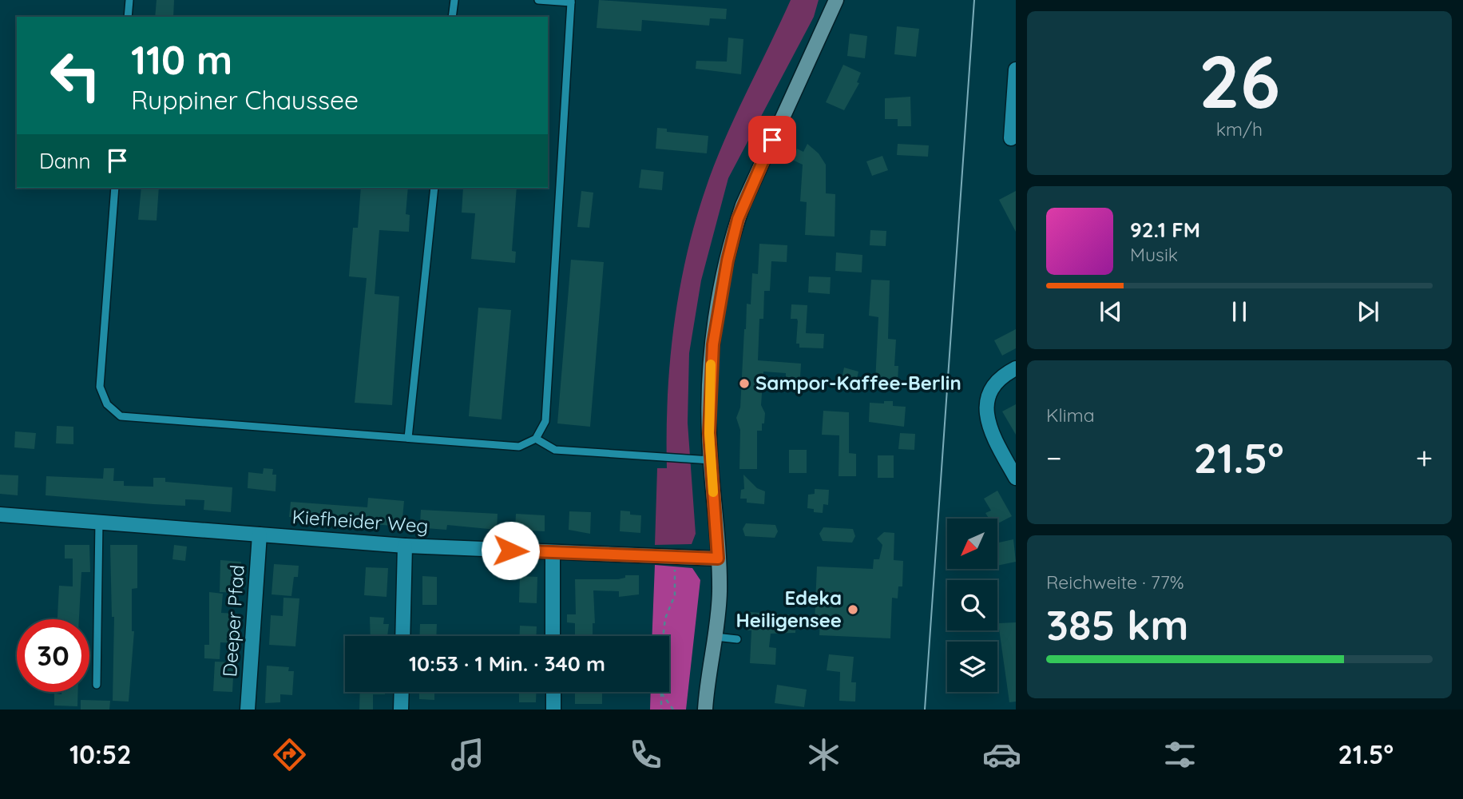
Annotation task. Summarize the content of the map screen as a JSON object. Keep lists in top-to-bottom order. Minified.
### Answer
{"streets":{"street":["Kiefheider Weg","Deeper Pfad"]},"crossings":[["Kiefheider Weg","Deeper Pfad"]],"places":["Sampor-Kaffee-Berlin","Edeka Heiligensee"],"north":"bottom left","page":{"tile":[["26","km/h"],"Klima",["Reichweite · 77%","385 km"]],"turn":["110 m","Ruppiner Chaussee"],"then":"Dann","song":["92.1 FM","Musik"],"heat":["−","21.5°","+"],"limit":"30","trip":"10:53 · 1 Min. · 340 m","tabs":["10:52","21.5°"]}}
